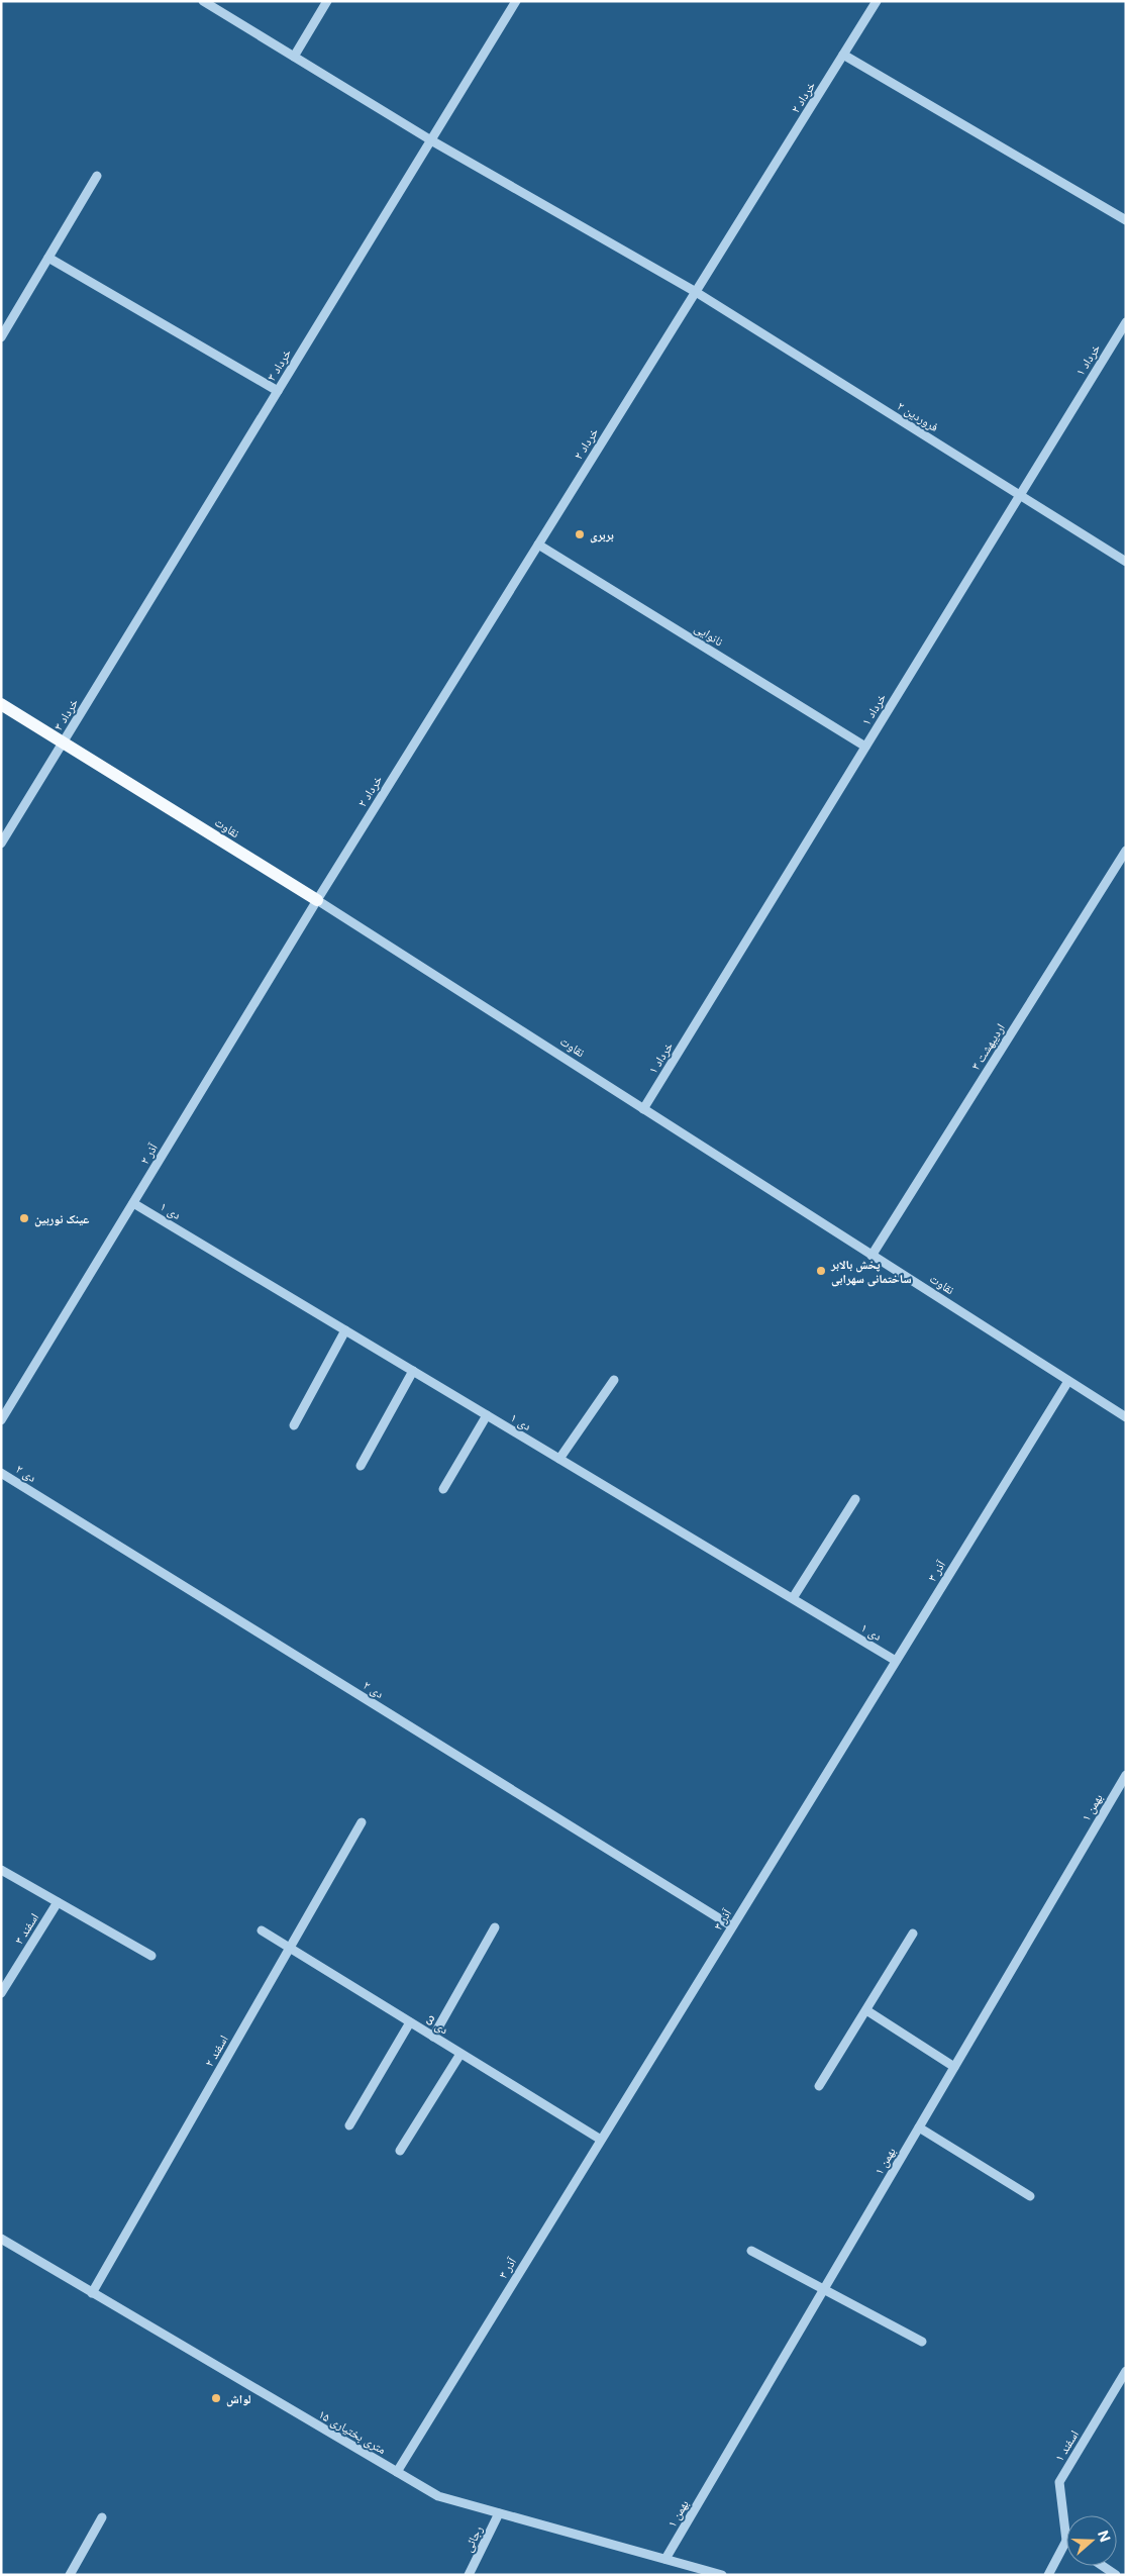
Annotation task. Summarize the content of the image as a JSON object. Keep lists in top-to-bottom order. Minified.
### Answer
{"streets":{"main road":["نقاوت"],"street":["خرداد ۲","خرداد ۱","خرداد ۳","فروردین ۲","نانوایی","اردیبهشت ۳","آذر ۲","دی ۱","دی ۲","آذر ۳","بهمن ۱","اسفند ۳","دی 3","اسفند ۲","۱۵ متری بختیاری","اسفند ۱","رجائی"]},"crossings":[["خرداد ۲","فروردین ۲"],["خرداد ۲","نانوایی"],["خرداد ۲","نقاوت"],["خرداد ۲","آذر ۲"],["خرداد ۱","فروردین ۲"],["خرداد ۱","نانوایی"],["خرداد ۱","نقاوت"],["خرداد ۳","فروردین ۲"],["خرداد ۳","نقاوت"],["نقاوت","اردیبهشت ۳"],["نقاوت","آذر ۲"],["نقاوت","آذر ۳"],["آذر ۲","دی ۱"],["دی ۱","آذر ۳"],["دی ۲","آذر ۳"],["آذر ۳","دی 3"],["آذر ۳","۱۵ متری بختیاری"],["بهمن ۱","۱۵ متری بختیاری"],["دی 3","اسفند ۲"],["اسفند ۲","۱۵ متری بختیاری"],["۱۵ متری بختیاری","رجائی"]],"places":["بربری","عینک نوربین","پخش بالابر ساختمانی سهرابی","لواش"],"north":"right"}
